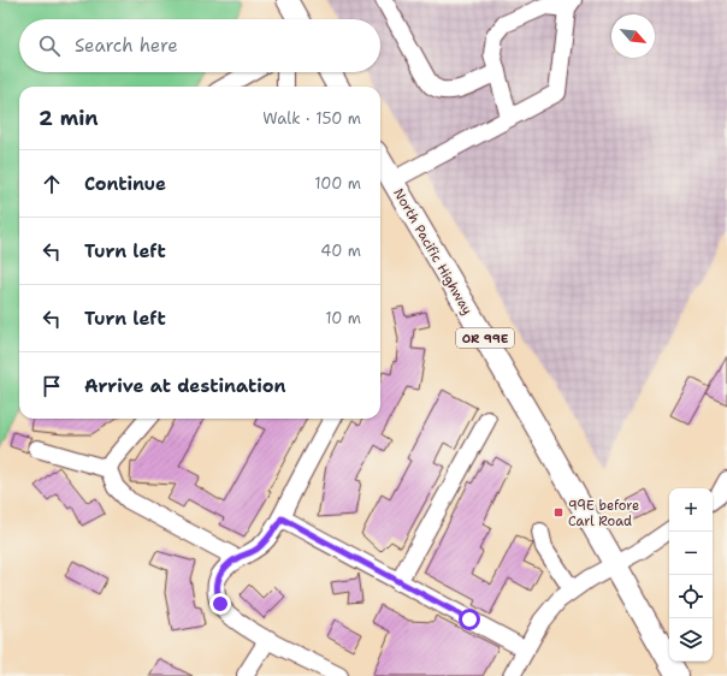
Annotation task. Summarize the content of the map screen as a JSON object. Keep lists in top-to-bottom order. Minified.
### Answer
{"streets":{"main road":["North Pacific Highway","OR 99E"]},"crossings":[["North Pacific Highway","OR 99E"]],"places":{"transit":["99E before Carl Road"]},"north":"bottom right","page":{"search":"Search here","heading":["2 min","Walk · 150 m"],"list":[["Continue","100 m"],["Turn left","40 m"],["Turn left","10 m"],"Arrive at destination"],"map_buttons":["+","−"]}}
